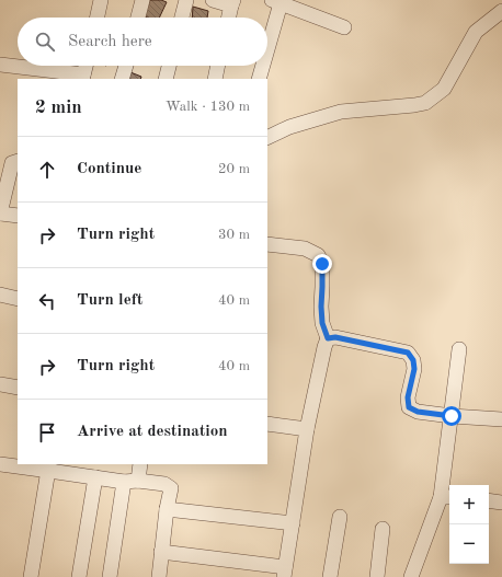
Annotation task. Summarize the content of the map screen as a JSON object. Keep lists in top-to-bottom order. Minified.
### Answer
{"page":{"search":"Search here","heading":["2 min","Walk · 130 m"],"list":[["Continue","20 m"],["Turn right","30 m"],["Turn left","40 m"],["Turn right","40 m"],"Arrive at destination"],"map_buttons":["+","−"]}}
